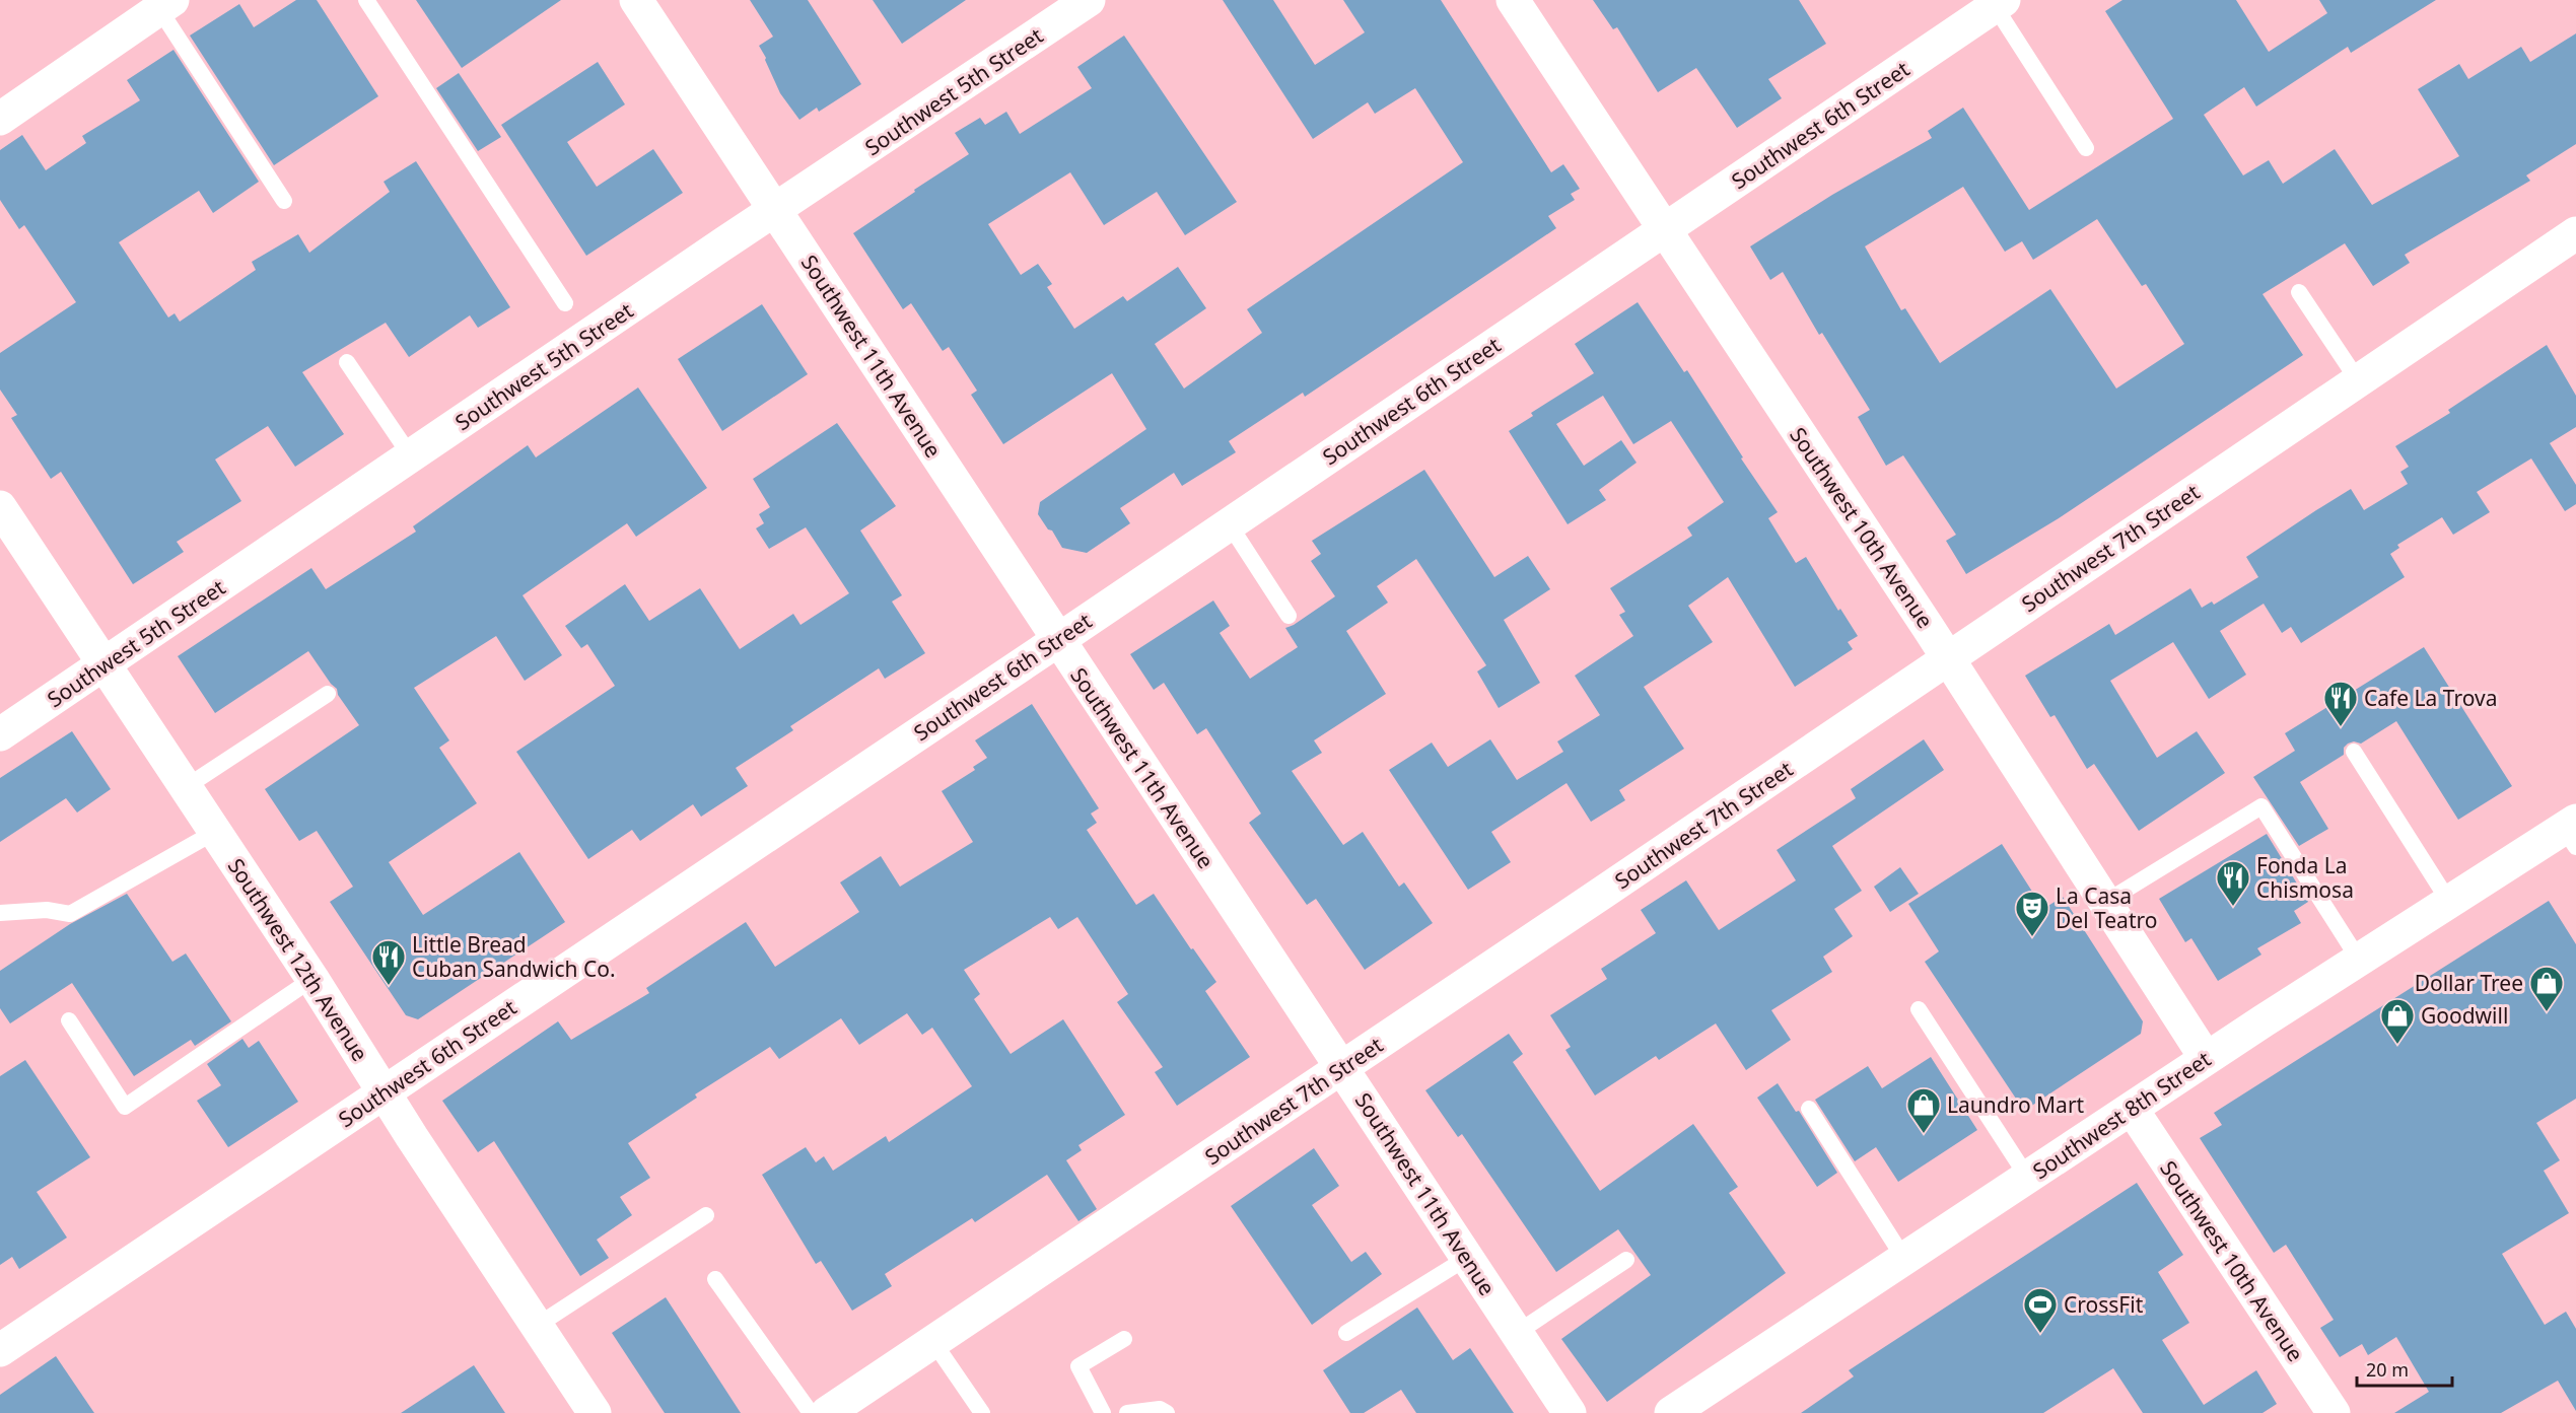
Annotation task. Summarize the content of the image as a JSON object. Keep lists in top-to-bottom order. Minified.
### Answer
{"streets":{"street":["Southwest 5th Street","Southwest 6th Street","Southwest 11th Avenue","Southwest 10th Avenue","Southwest 7th Street","Southwest 12th Avenue","Southwest 8th Street"]},"crossings":[["Southwest 5th Street","Southwest 11th Avenue"],["Southwest 5th Street","Southwest 12th Avenue"],["Southwest 6th Street","Southwest 11th Avenue"],["Southwest 6th Street","Southwest 10th Avenue"],["Southwest 6th Street","Southwest 12th Avenue"],["Southwest 11th Avenue","Southwest 7th Street"],["Southwest 10th Avenue","Southwest 7th Street"],["Southwest 10th Avenue","Southwest 8th Street"]],"places":{"restaurant":["Cafe La Trova","Fonda La Chismosa","Little Bread Cuban Sandwich Co."],"theatre":["La Casa Del Teatro"],"shop":["Dollar Tree","Goodwill","Laundro Mart"],"sports":["CrossFit"]},"scale_bar":"20 m"}
